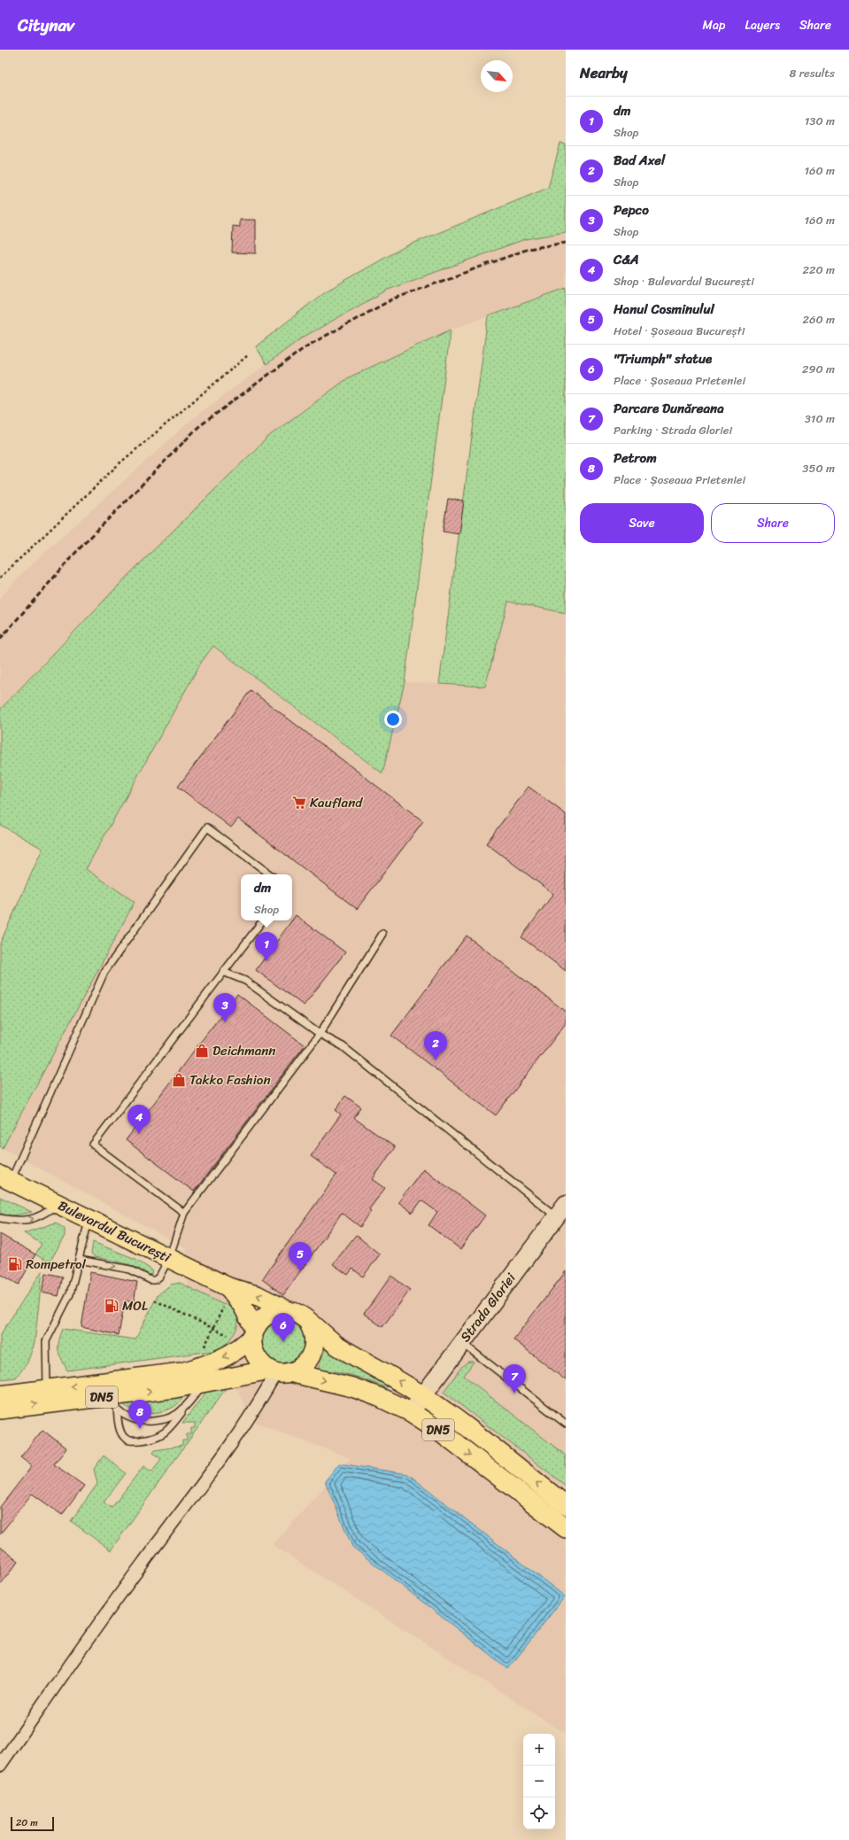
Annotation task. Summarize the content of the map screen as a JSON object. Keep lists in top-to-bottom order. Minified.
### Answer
{"streets":{"main road":["Bulevardul București","Strada Gloriei","DN5"]},"crossings":[["Bulevardul București","DN5"],["Strada Gloriei","DN5"]],"places":{"supermarket":["Kaufland"],"shop":["Deichmann","Takko Fashion"],"fuel station":["Rompetrol","MOL"]},"scale_bar":"20 m","north":"bottom right","page":{"header":"Citynav","nav":["Map","Layers","Share"],"heading":["Nearby","8 results"],"list":[{"mark":"1","name":"dm","note":"Shop","value":"130 m"},{"mark":"2","name":"Bad Axel","note":"Shop","value":"160 m"},{"mark":"3","name":"Pepco","note":"Shop","value":"160 m"},{"mark":"4","name":"C&A","note":"Shop · Bulevardul București","value":"220 m"},{"mark":"5","name":"Hanul Cosminulul","note":"Hotel · Șoseaua București","value":"260 m"},{"mark":"6","name":"\"Triumph\" statue","note":"Place · Șoseaua Prieteniei","value":"290 m"},{"mark":"7","name":"Parcare Dunăreana","note":"Parking · Strada Gloriei","value":"310 m"},{"mark":"8","name":"Petrom","note":"Place · Șoseaua Prieteniei","value":"350 m"}],"buttons":["Save","Share"],"popup":["dm","Shop"],"pins":["1","3","2","4","5","6","7","8"],"map_buttons":["+","−"],"scale":"20 m"}}
